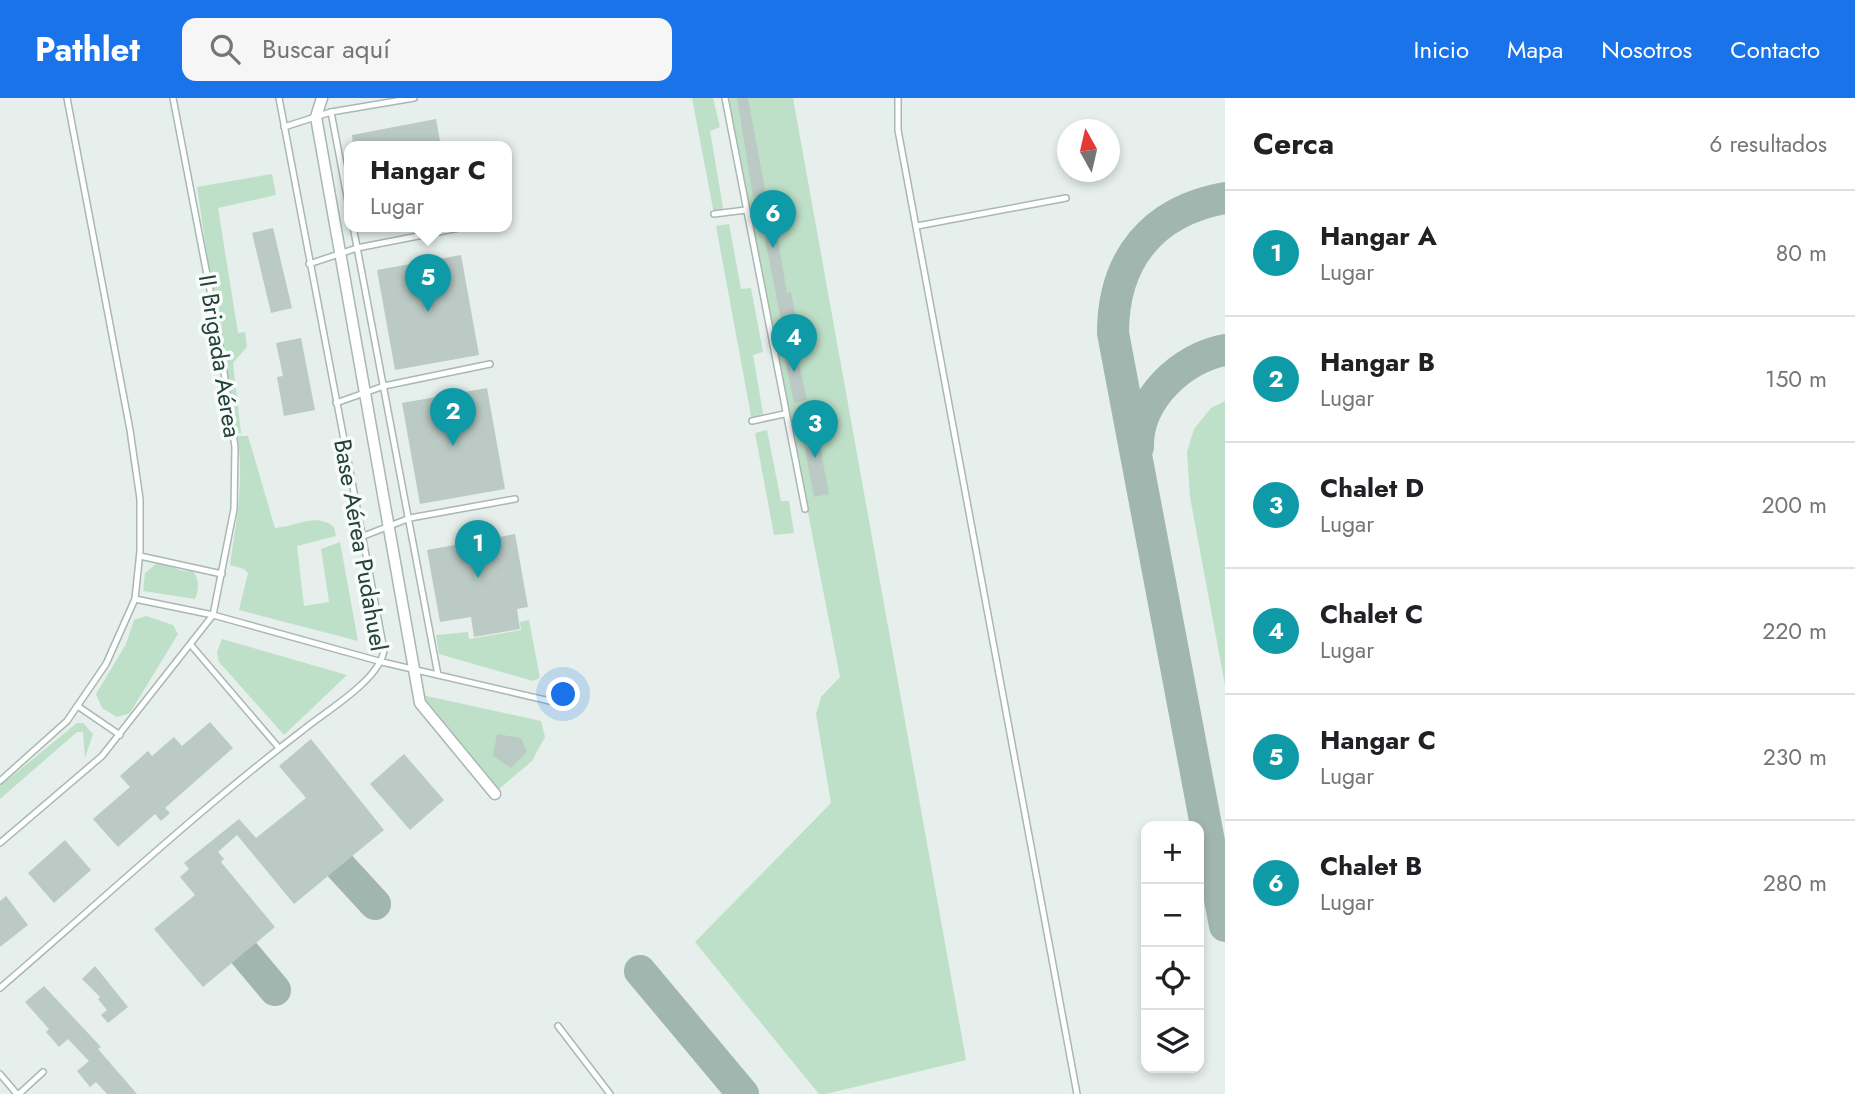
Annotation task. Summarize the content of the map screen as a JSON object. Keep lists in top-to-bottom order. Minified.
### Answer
{"streets":{"lane":["II Brigada Aérea","Base Aérea Pudahuel"]},"north":"top","page":{"header":"Pathlet","search":"Buscar aquí","nav":["Inicio","Mapa","Nosotros","Contacto"],"heading":["Cerca","6 resultados"],"popup":["Hangar C","Lugar"],"list":[{"mark":"1","name":"Hangar A","note":"Lugar","value":"80 m"},{"mark":"2","name":"Hangar B","note":"Lugar","value":"150 m"},{"mark":"3","name":"Chalet D","note":"Lugar","value":"200 m"},{"mark":"4","name":"Chalet C","note":"Lugar","value":"220 m"},{"mark":"5","name":"Hangar C","note":"Lugar","value":"230 m"},{"mark":"6","name":"Chalet B","note":"Lugar","value":"280 m"}],"pins":["6","5","4","2","3","1"],"map_buttons":["+","−"]}}
